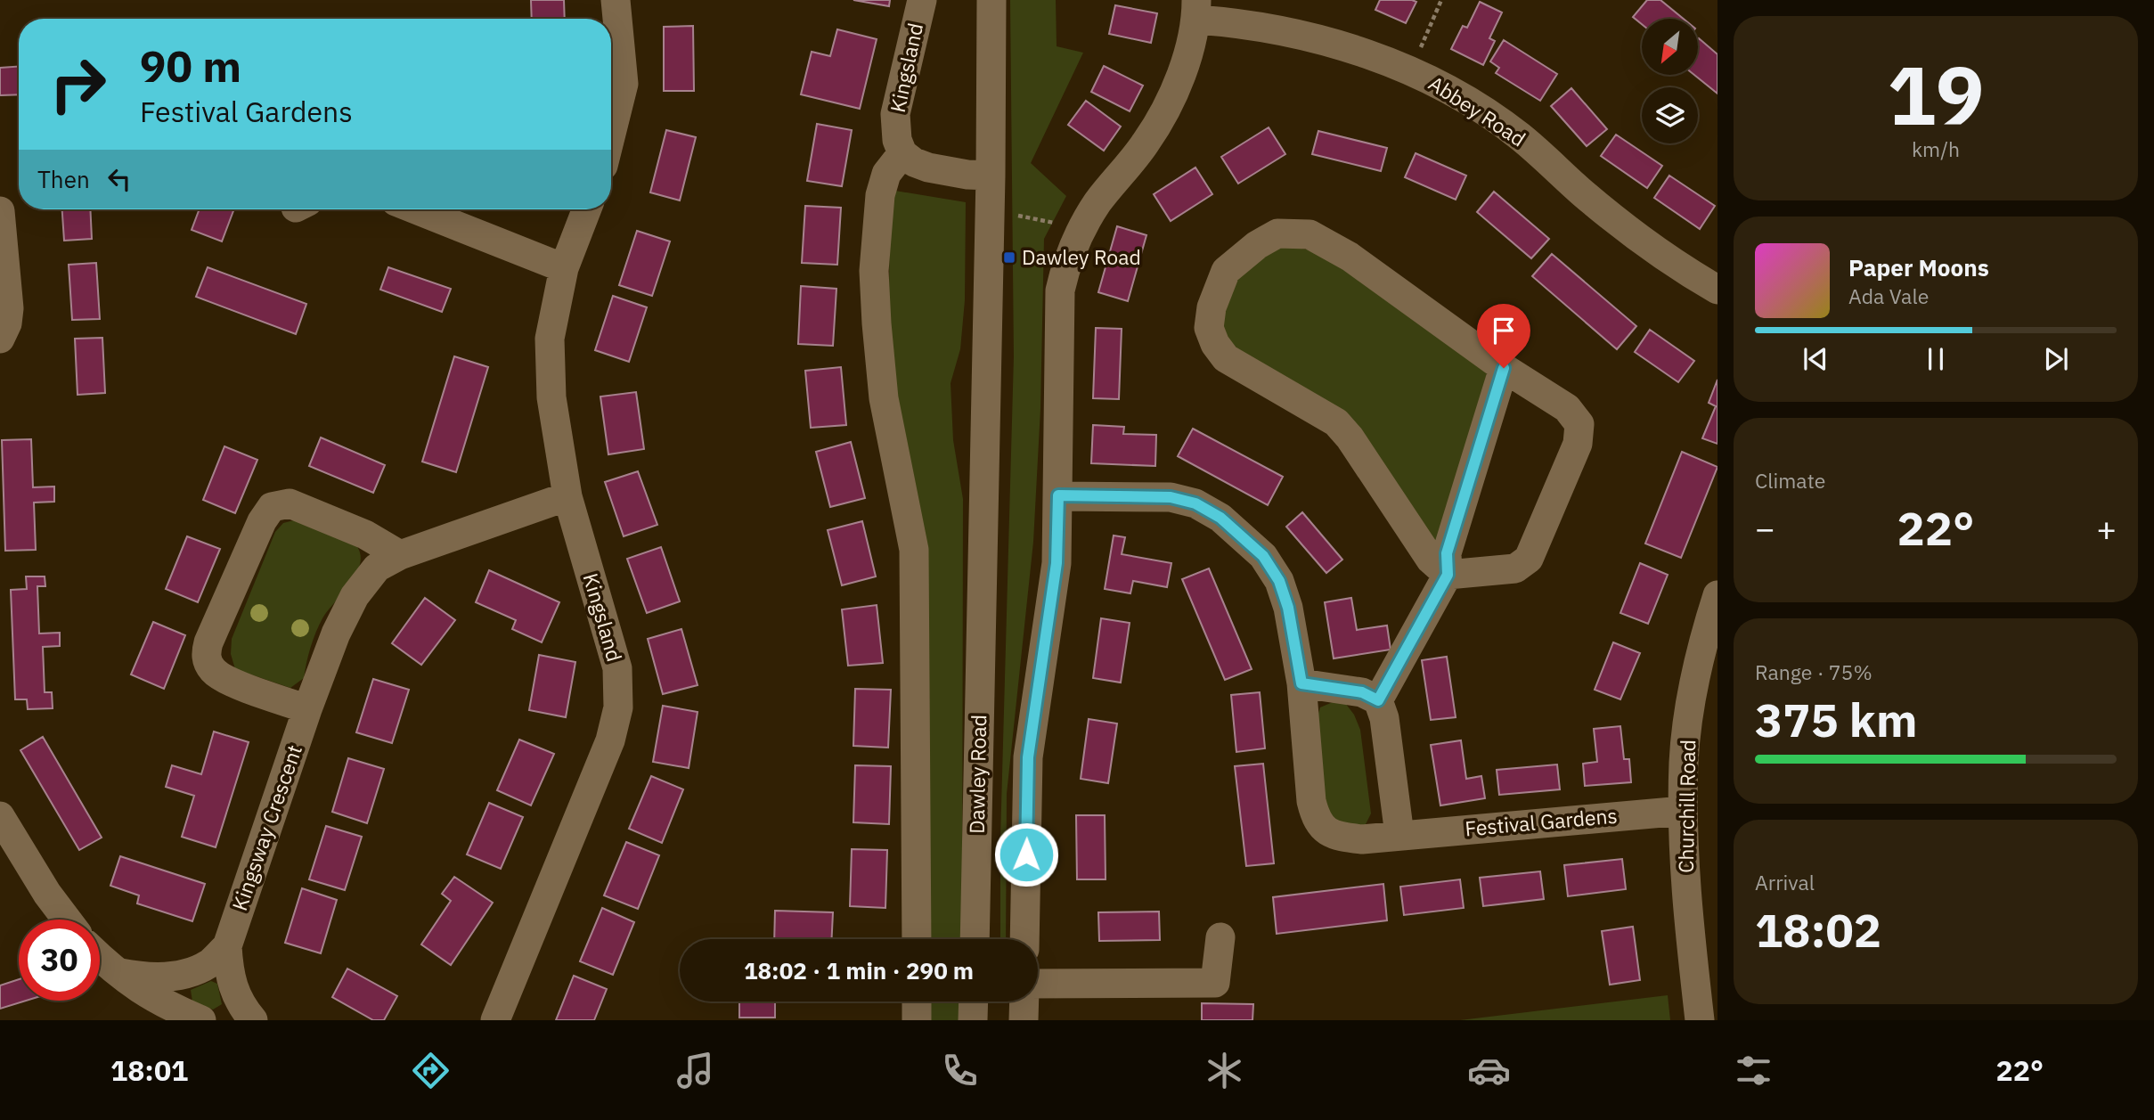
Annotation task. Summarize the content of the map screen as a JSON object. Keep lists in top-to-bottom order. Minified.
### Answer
{"streets":{"street":["Kingsland","Abbey Road","Dawley Road","Churchill Road","Festival Gardens","Kingsway Crescent"]},"crossings":[["Kingsland","Kingsway Crescent"],["Churchill Road","Festival Gardens"]],"places":{"transit":["Dawley Road"]},"north":"bottom left","page":{"tile":[["19","km/h"],"Climate",["Range · 75%","375 km"],["Arrival","18:02"]],"turn":["90 m","Festival Gardens"],"then":"Then","song":["Paper Moons","Ada Vale"],"heat":["−","22°","+"],"limit":"30","trip":"18:02 · 1 min · 290 m","tabs":["18:01","22°"]}}
